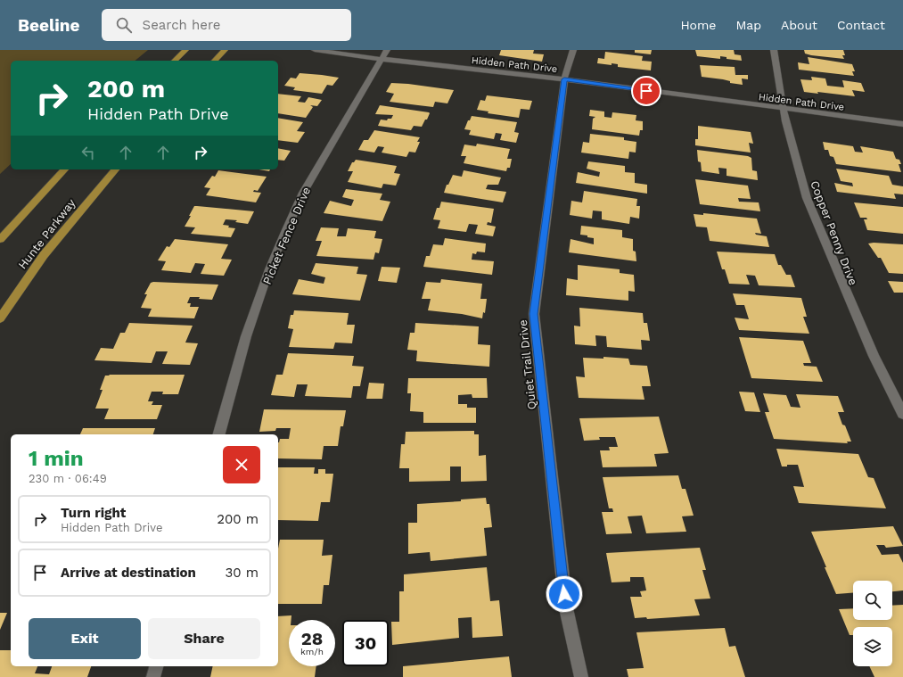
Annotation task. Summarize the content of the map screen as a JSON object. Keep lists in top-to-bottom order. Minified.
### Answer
{"streets":{"main road":["Hunte Parkway"],"street":["Hidden Path Drive","Copper Penny Drive","Picket Fence Drive","Quiet Trail Drive"]},"crossings":[["Hidden Path Drive","Copper Penny Drive"],["Hidden Path Drive","Picket Fence Drive"],["Hidden Path Drive","Quiet Trail Drive"]],"page":{"header":"Beeline","search":"Search here","nav":["Home","Map","About","Contact"],"turn":["200 m","Hidden Path Drive"],"heading":["1 min","230 m · 06:49"],"list":[{"name":"Turn right","note":"Hidden Path Drive","value":"200 m"},{"name":"Arrive at destination","value":"30 m"}],"buttons":["Exit","Share"],"speed":"28 km/h","limit":"30"}}
